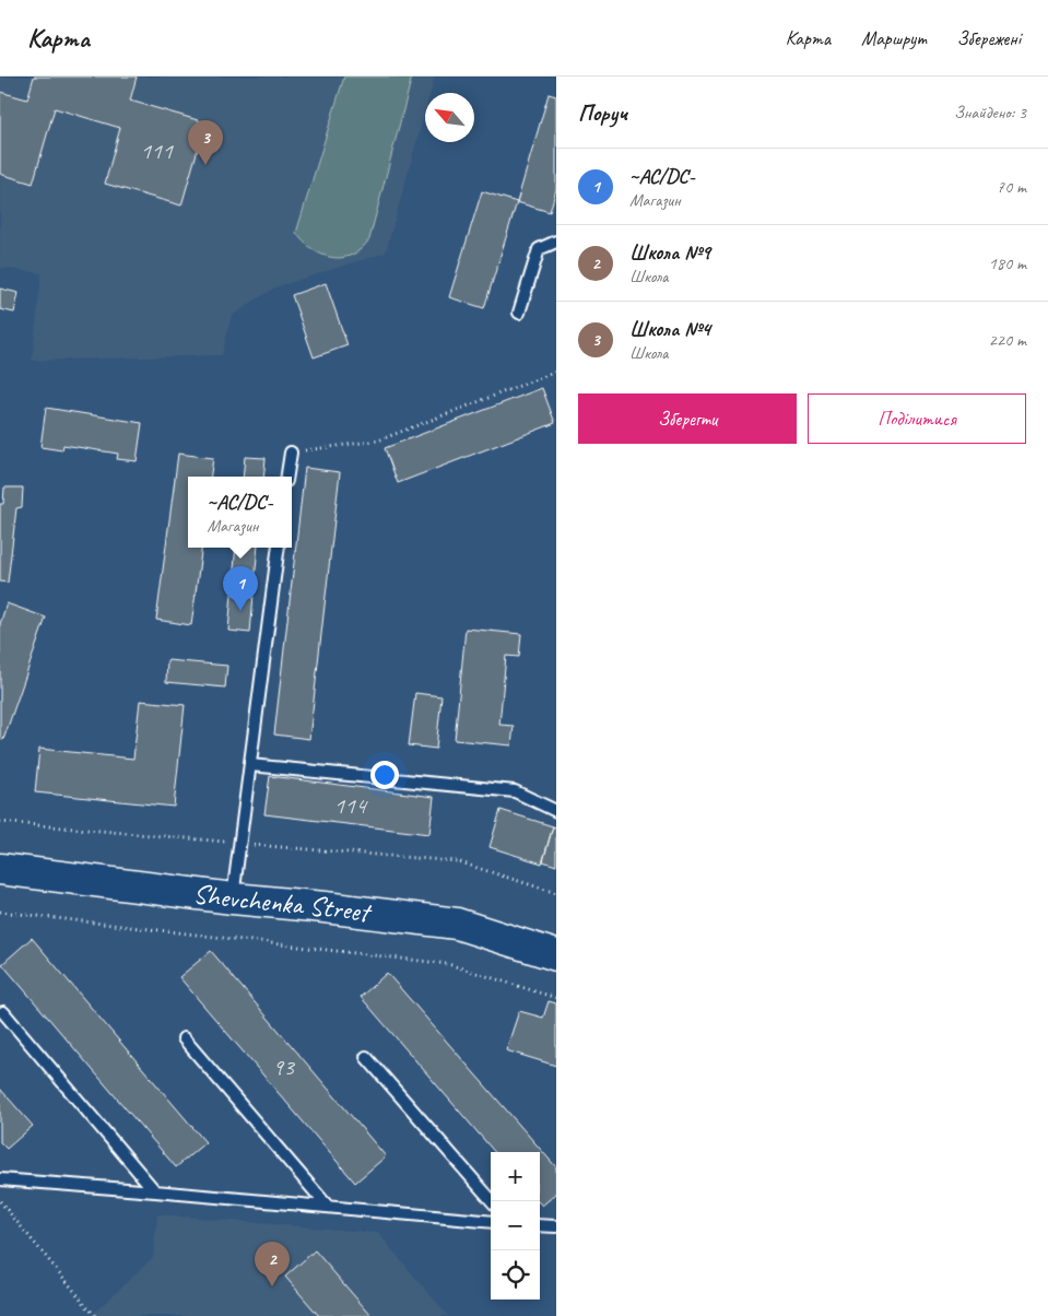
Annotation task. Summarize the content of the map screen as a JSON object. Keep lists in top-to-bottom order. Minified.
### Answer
{"streets":{"street":["Shevchenka Street"]},"house_numbers":["111","114","93"],"north":"top left","page":{"header":"Карта","nav":["Карта","Маршрут","Збережені"],"heading":["Поруч","Знайдено: 3"],"pins":["3","1","2"],"list":[{"mark":"1","name":"~AC/DC-","note":"Магазин","value":"70 m"},{"mark":"2","name":"Школа №9","note":"Школа","value":"180 m"},{"mark":"3","name":"Школа №4","note":"Школа","value":"220 m"}],"buttons":["Зберегти","Поділитися"],"popup":["~AC/DC-","Магазин"],"map_buttons":["+","−"]}}
